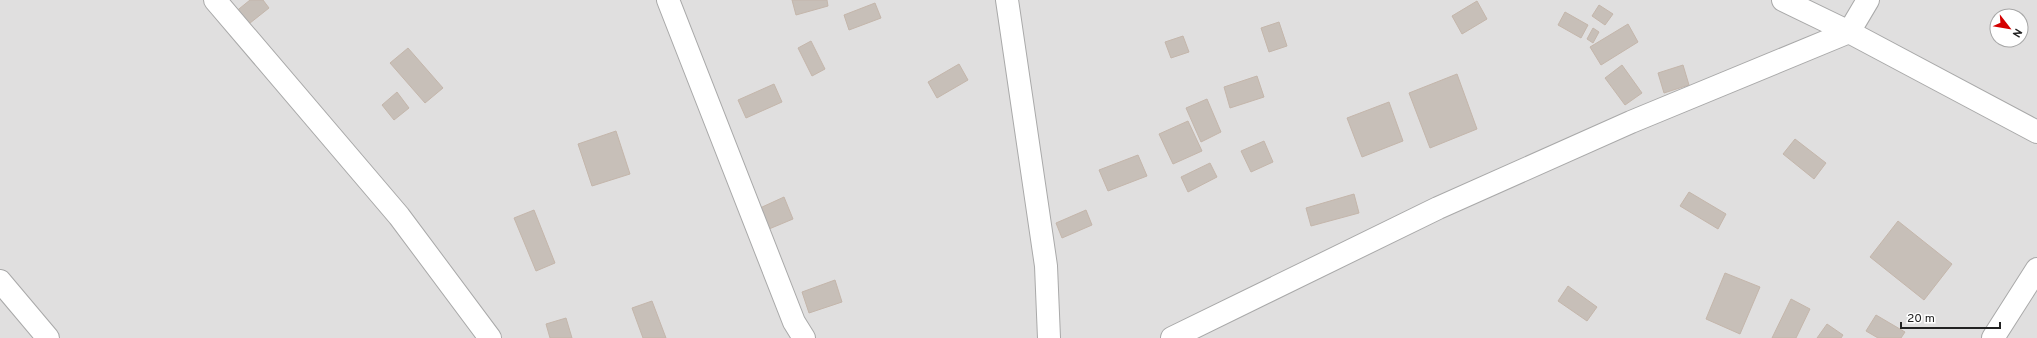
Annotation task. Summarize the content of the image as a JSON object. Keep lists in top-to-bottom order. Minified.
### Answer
{"scale_bar":"20 m","north":"bottom right"}
